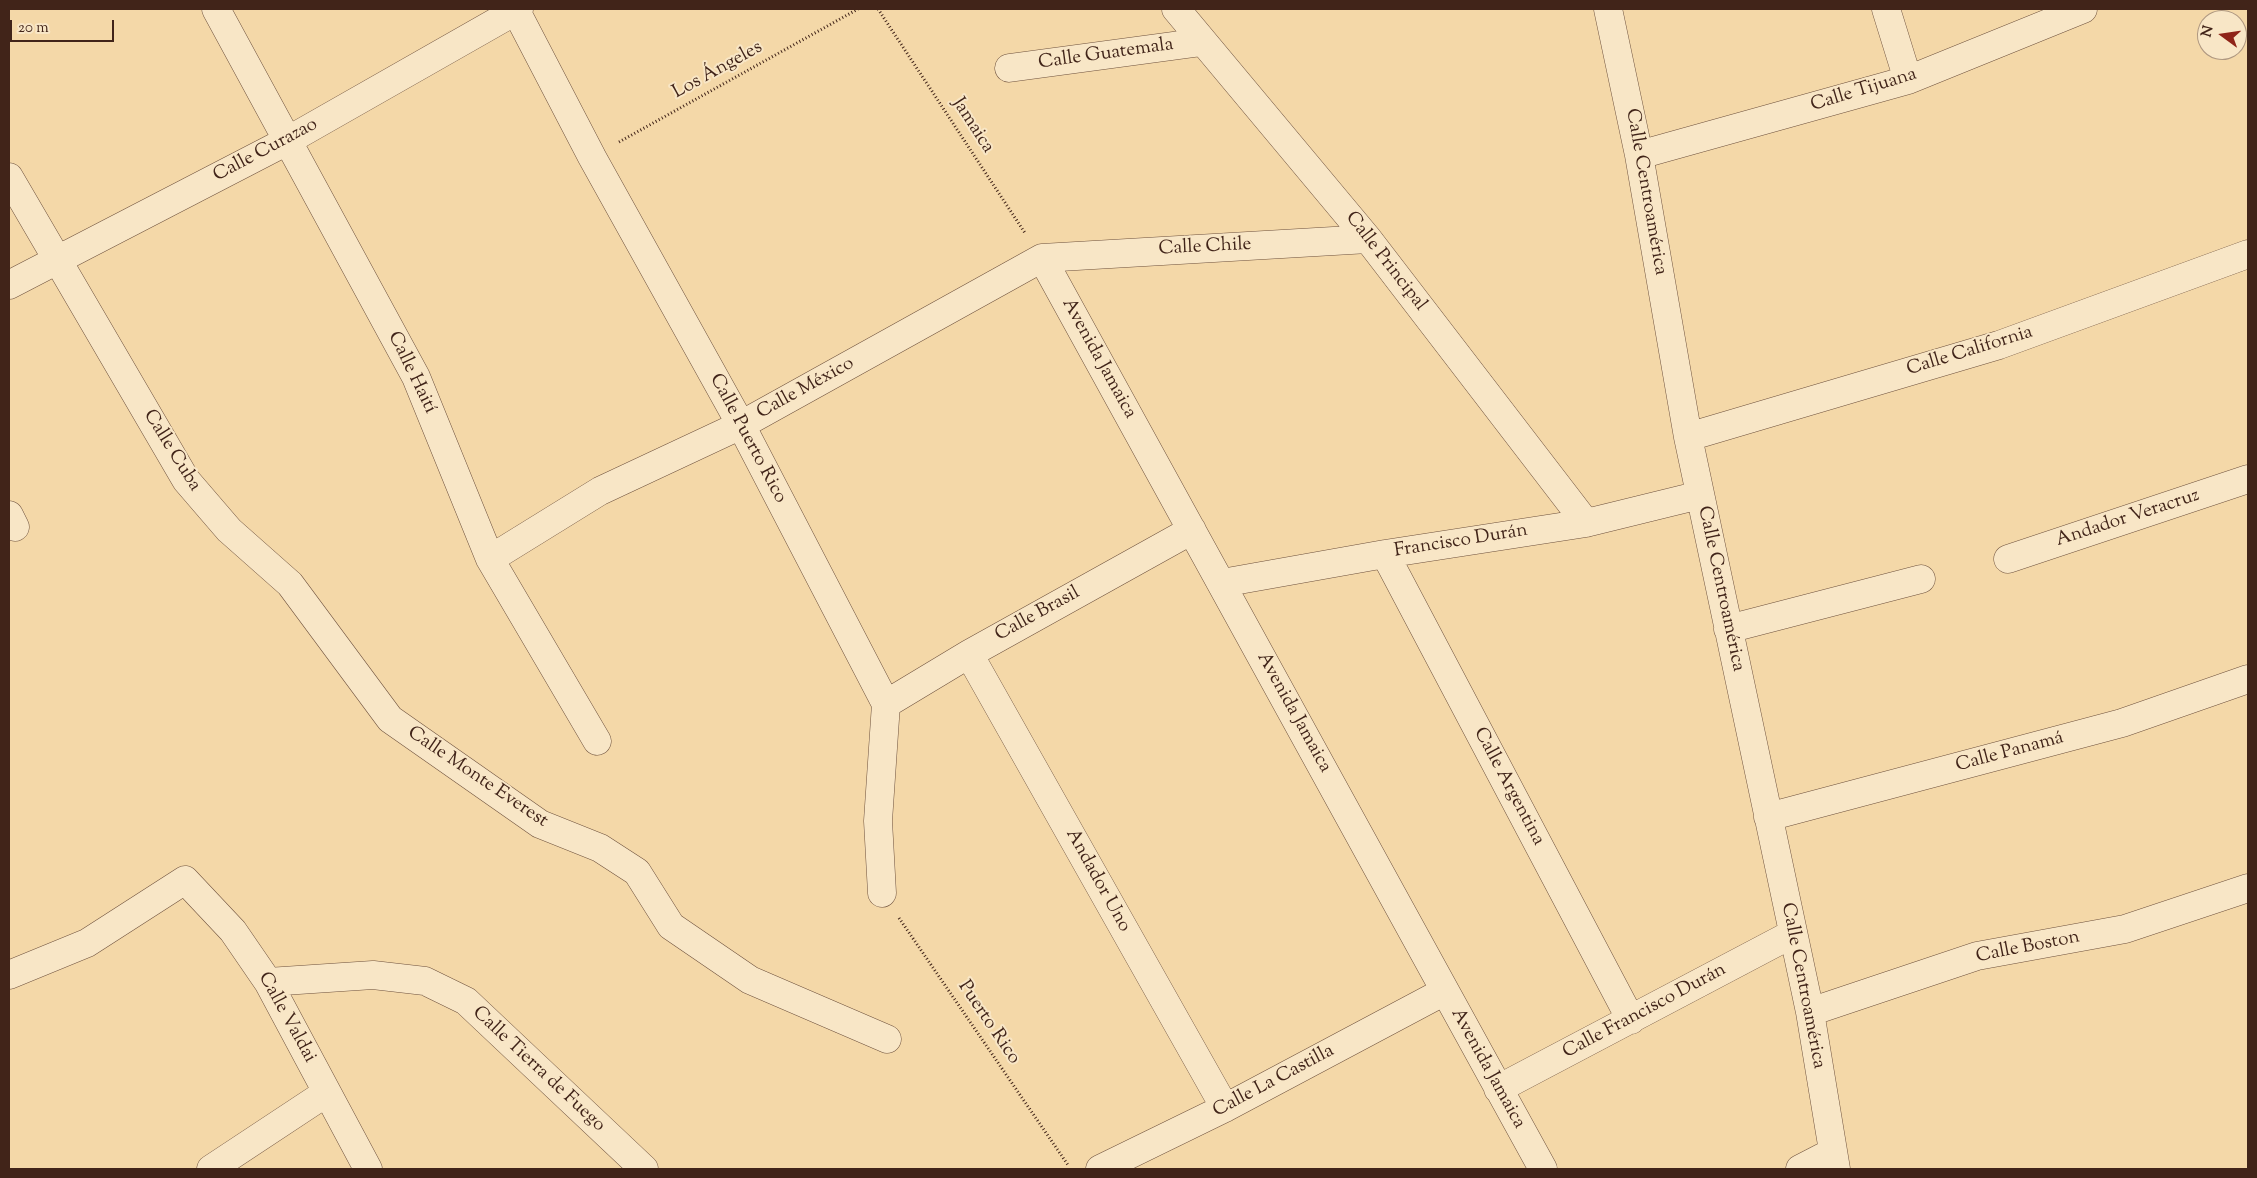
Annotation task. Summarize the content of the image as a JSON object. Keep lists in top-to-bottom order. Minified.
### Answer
{"streets":{"street":["Calle Guatemala","Calle Tijuana","Calle Curazao","Calle Centroamérica","Calle Chile","Calle Principal","Calle California","Avenida Jamaica","Calle Haití","Calle México","Calle Puerto Rico","Calle Cuba","Andador Veracruz","Francisco Durán","Calle Brasil","Calle Panamá","Calle Monte Everest","Calle Argentina","Andador Uno","Calle Boston","Calle Francisco Durán","Calle Valdai","Calle Tierra de Fuego","Calle La Castilla"],"path":["Los Ángeles","Jamaica","Puerto Rico"]},"crossings":[["Calle Guatemala","Calle Principal"],["Los Ángeles","Calle Puerto Rico"],["Calle Tijuana","Calle Centroamérica"],["Jamaica","Calle Chile"],["Jamaica","Avenida Jamaica"],["Jamaica","Calle México"],["Calle Curazao","Calle Haití"],["Calle Curazao","Calle Puerto Rico"],["Calle Curazao","Calle Cuba"],["Calle Centroamérica","Calle California"],["Calle Centroamérica","Francisco Durán"],["Calle Centroamérica","Calle Panamá"],["Calle Centroamérica","Calle Boston"],["Calle Centroamérica","Calle Francisco Durán"],["Calle Chile","Calle Principal"],["Calle Chile","Avenida Jamaica"],["Calle Chile","Calle México"],["Calle Principal","Francisco Durán"],["Avenida Jamaica","Calle México"],["Avenida Jamaica","Francisco Durán"],["Avenida Jamaica","Calle Brasil"],["Avenida Jamaica","Calle Francisco Durán"],["Avenida Jamaica","Calle La Castilla"],["Calle Haití","Calle México"],["Calle México","Calle Puerto Rico"],["Calle Puerto Rico","Calle Brasil"],["Calle Cuba","Calle Monte Everest"],["Francisco Durán","Calle Argentina"],["Calle Brasil","Andador Uno"],["Calle Argentina","Calle Francisco Durán"],["Andador Uno","Calle La Castilla"],["Calle Valdai","Calle Tierra de Fuego"]],"scale_bar":"20 m","north":"left"}
